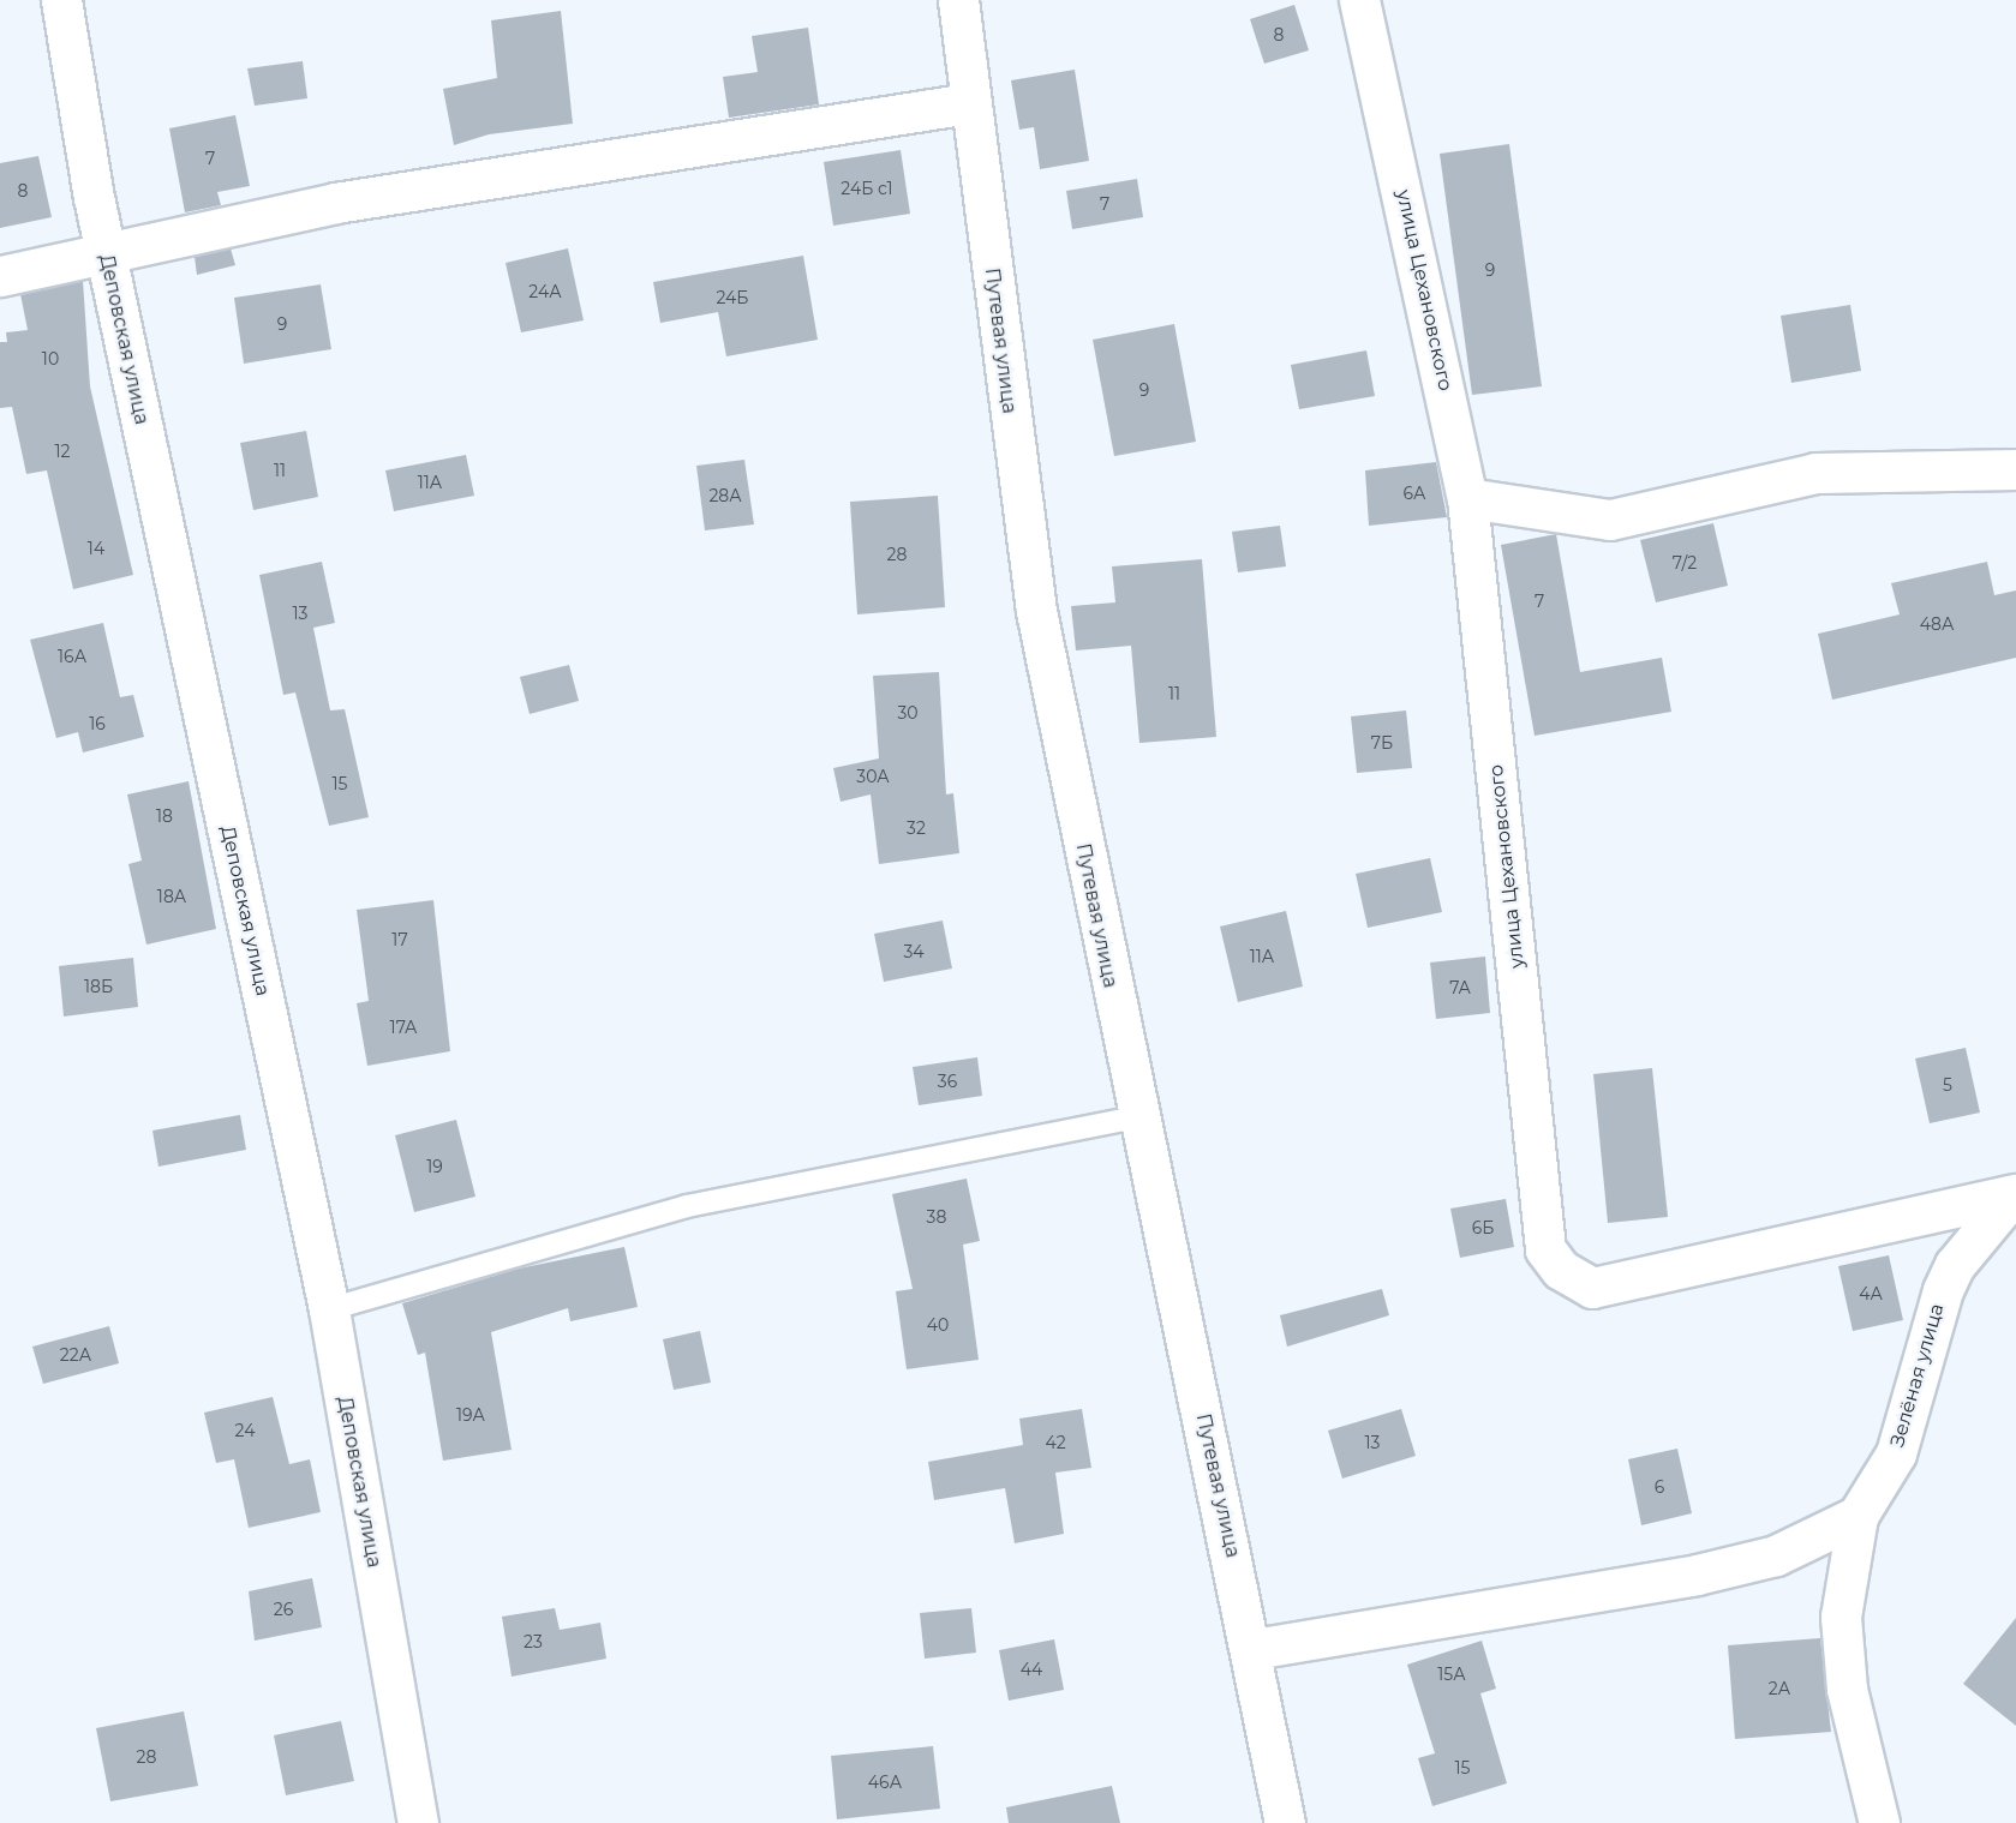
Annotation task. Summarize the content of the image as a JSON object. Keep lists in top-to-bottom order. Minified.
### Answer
{"streets":{"street":["улица Цехановского","Деповская улица","Путевая улица","Зелёная улица"]},"crossings":[["улица Цехановского","Зелёная улица"]],"house_numbers":["8","7","24Б с1","8","7","9","24А","24Б","9","10","9","12","11","11А","6А","28А","14","28","7/2","7","13","48А","16А","11","30","16","7Б","30А","15","18","32","18А","17","34","11А","18Б","7А","17А","36","5","19","38","6Б","4А","40","22А","19А","24","42","13","6","26","23","44","15А","2А","28","15","46А"]}
